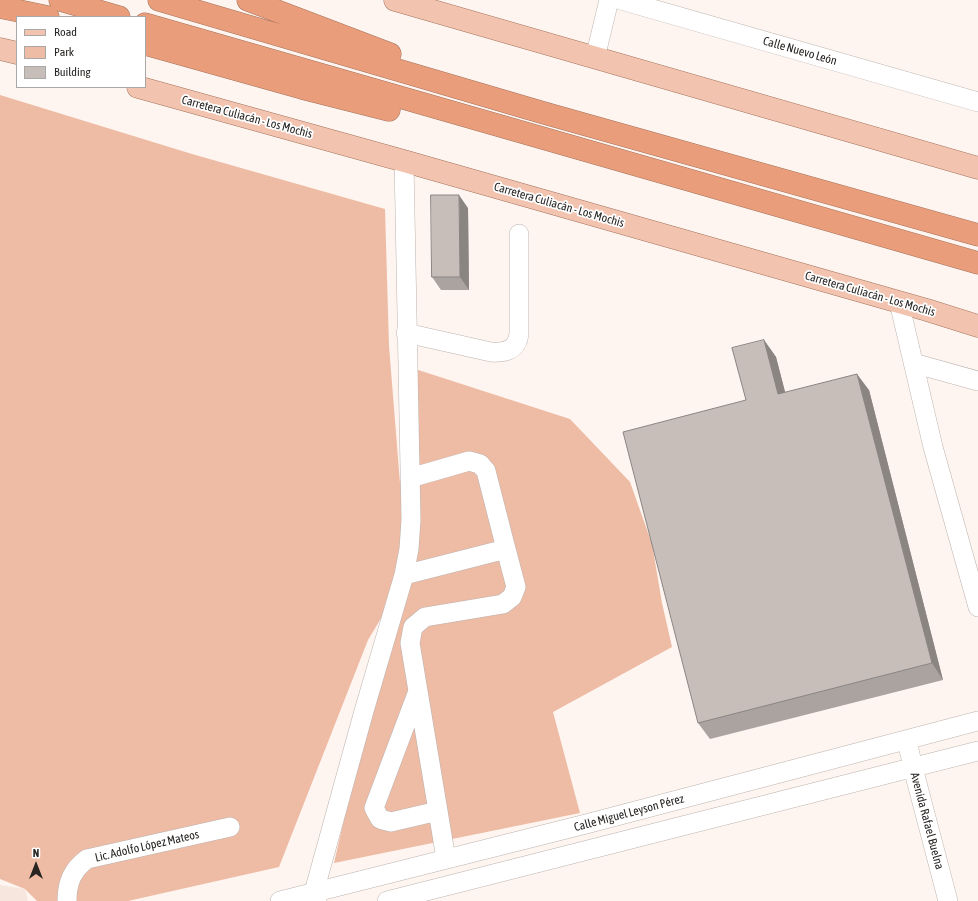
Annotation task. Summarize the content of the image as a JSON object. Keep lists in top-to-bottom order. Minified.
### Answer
{"streets":{"main road":["Carretera Culiacán - Los Mochis"],"street":["Calle Nuevo León","Calle Miguel Leyson Pérez","Avenida Rafael Buelna","Lic. Adolfo López Mateos"]},"crossings":[["Calle Miguel Leyson Pérez","Avenida Rafael Buelna"]],"legend":["Road","Park","Building"],"north":"top"}
